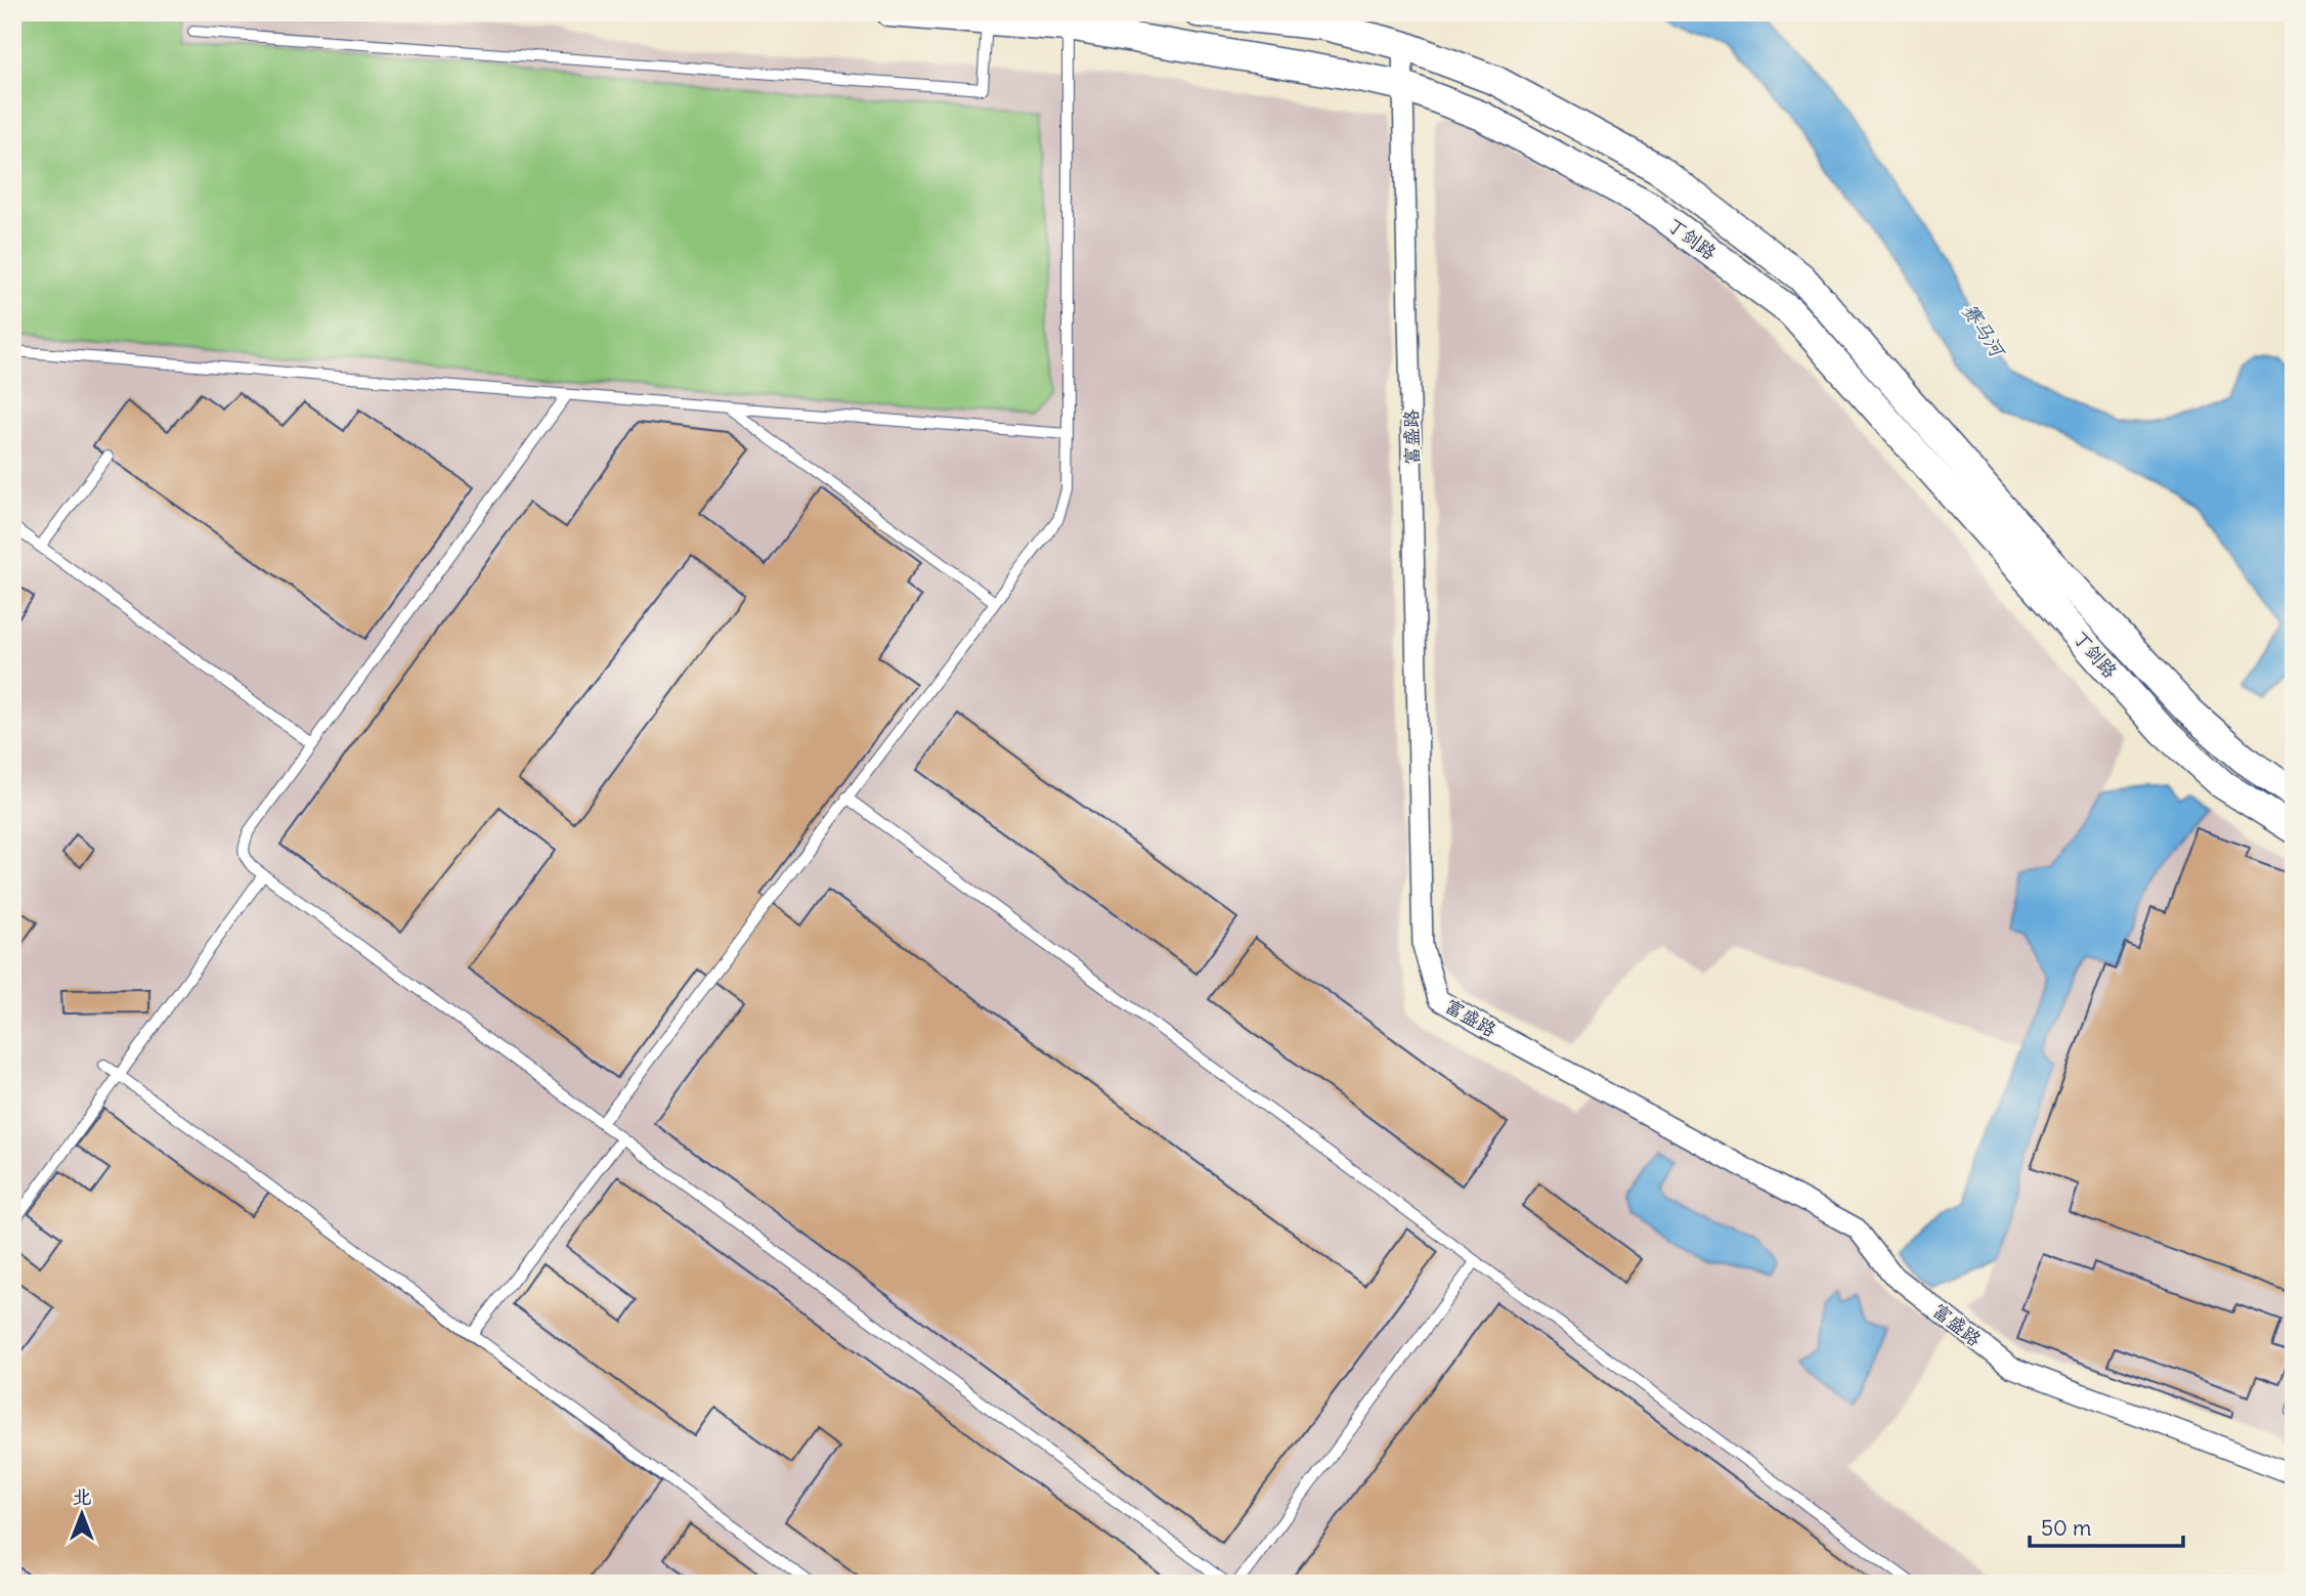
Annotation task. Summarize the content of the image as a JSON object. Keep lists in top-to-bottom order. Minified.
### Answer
{"streets":{"main road":["丁剑路"],"street":["富盛路"]},"crossings":[["丁剑路","富盛路"]],"water":["赛马河"],"scale_bar":"50 m","north":"top"}
